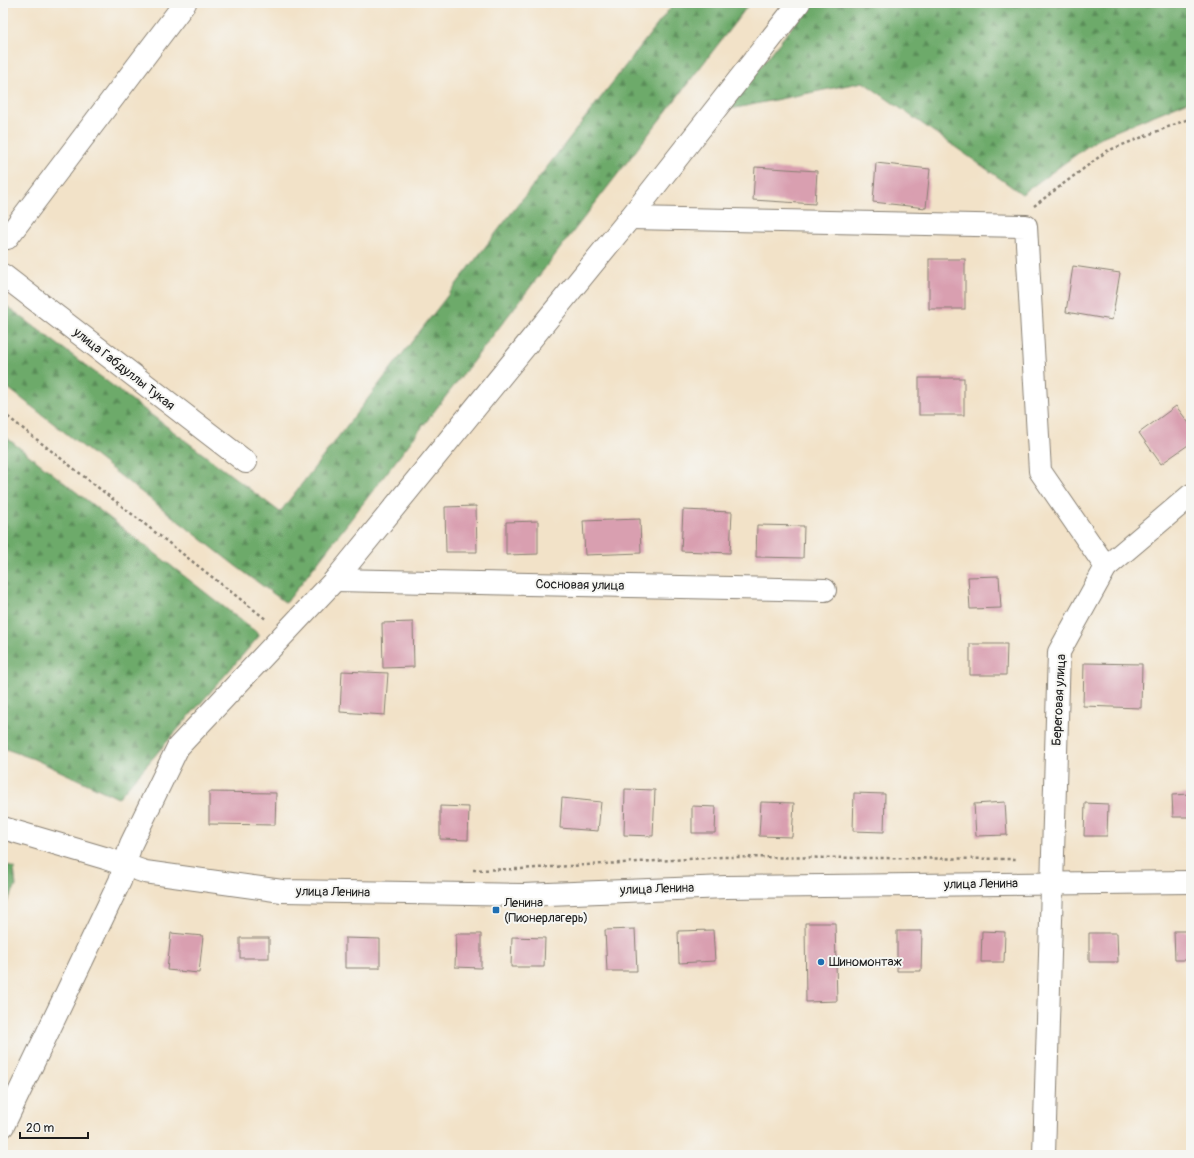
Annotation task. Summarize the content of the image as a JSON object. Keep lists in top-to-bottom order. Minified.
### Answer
{"streets":{"street":["улица Габдуллы Тукая","Сосновая улица","Береговая улица","улица Ленина"]},"crossings":[["Береговая улица","улица Ленина"]],"places":{"transit":["Ленина (Пионерлагерь)"],"other":["Шиномонтаж"]},"scale_bar":"20 m"}
